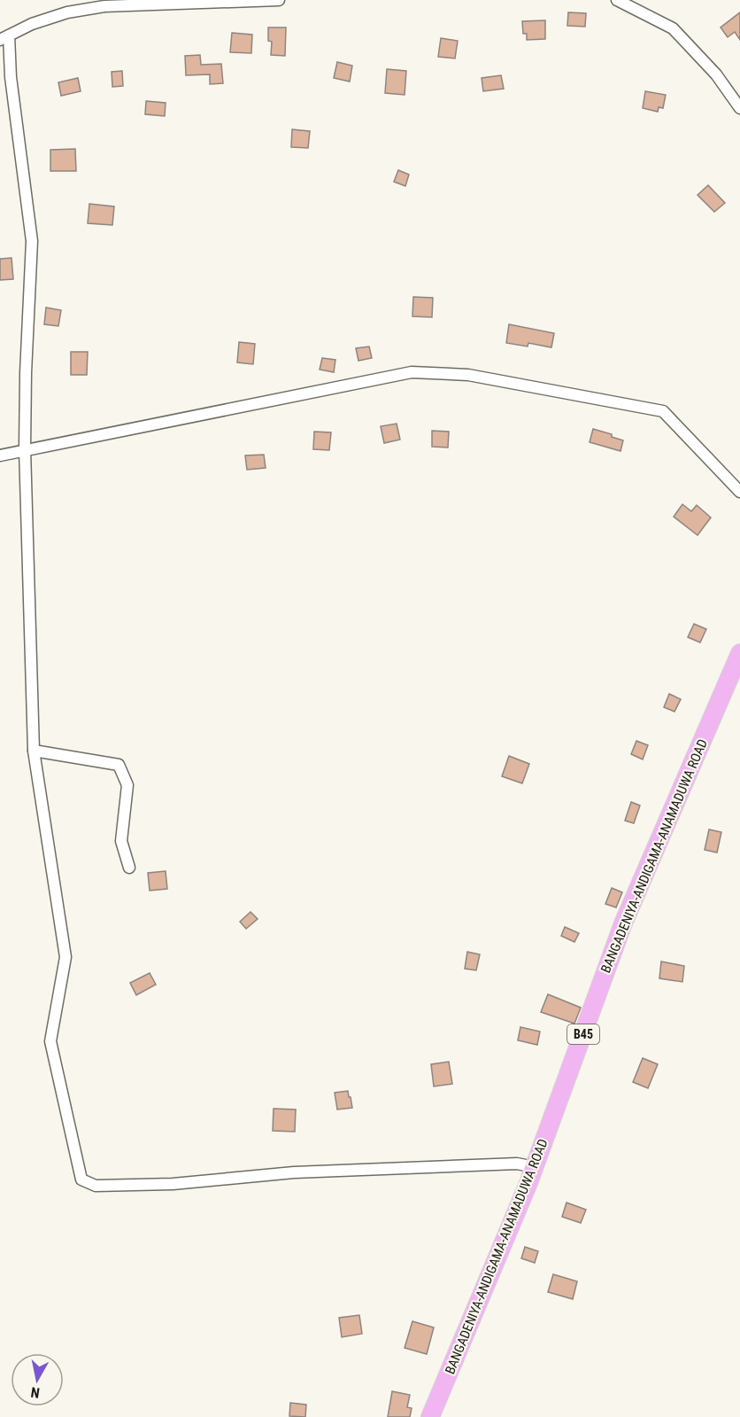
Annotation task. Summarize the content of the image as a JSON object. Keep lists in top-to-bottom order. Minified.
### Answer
{"streets":{"main road":["BANGADENIYA-ANDIGAMA-ANAMADUWA ROAD","B45"]},"north":"bottom"}
